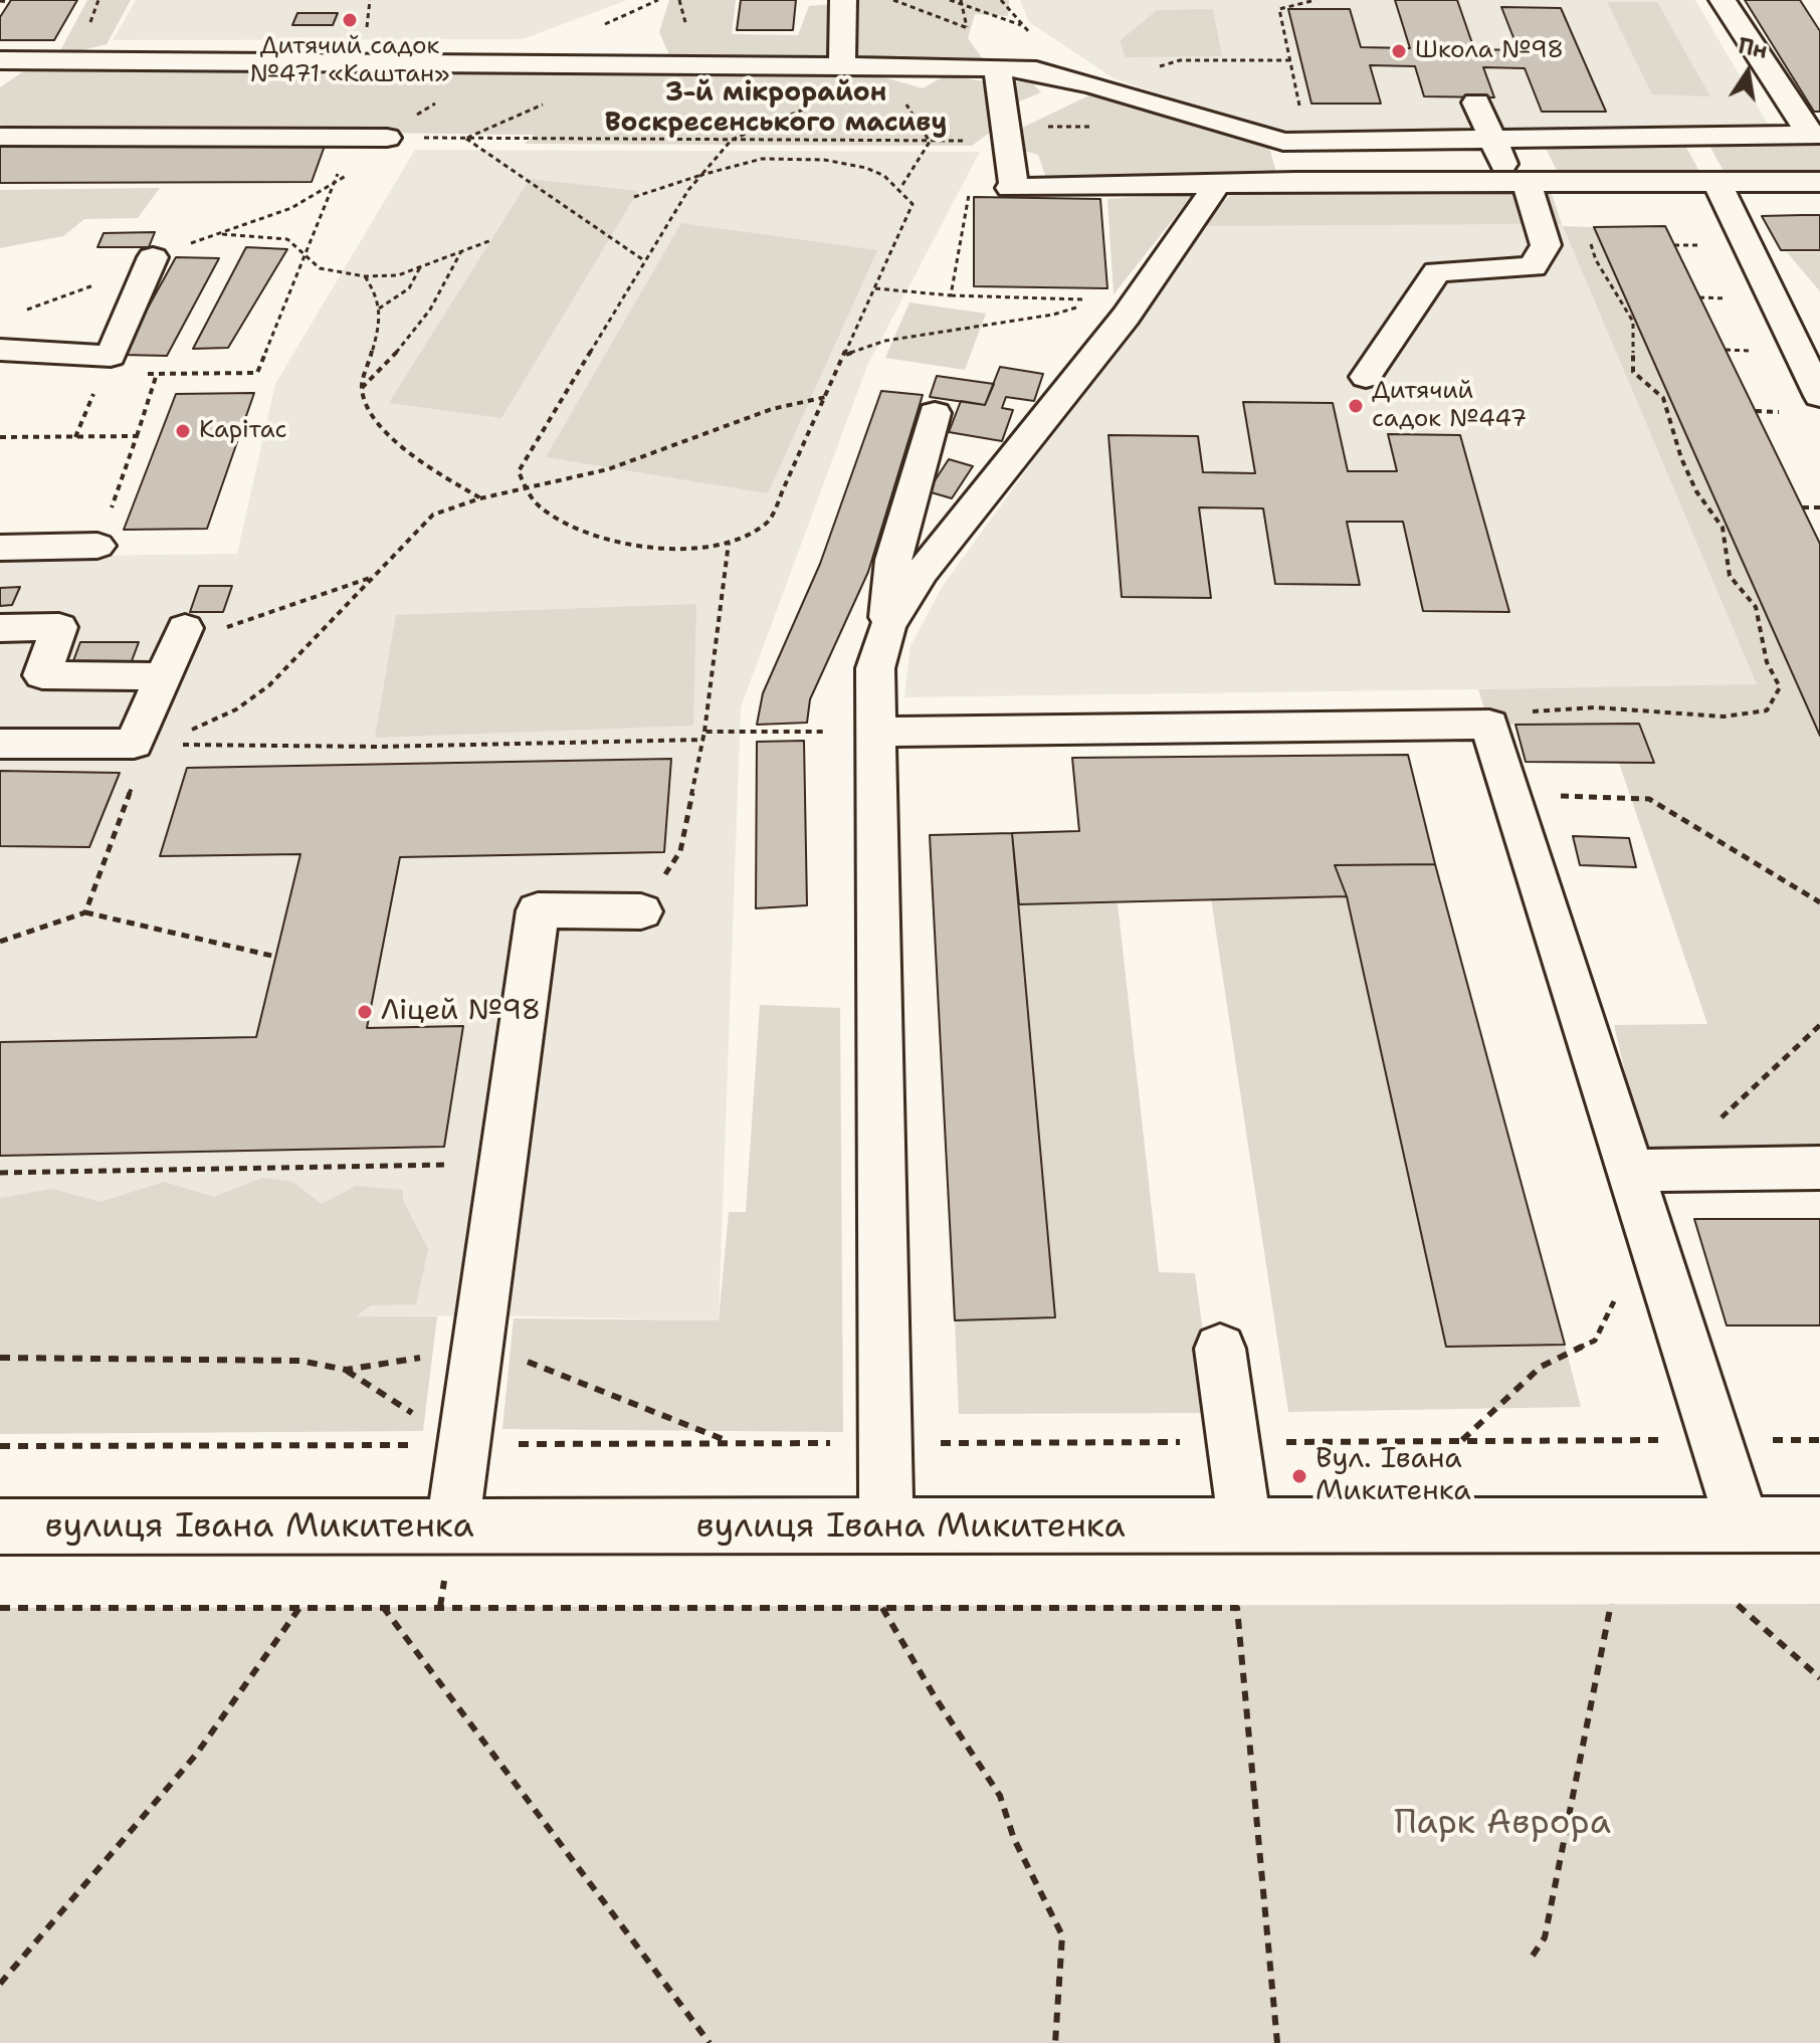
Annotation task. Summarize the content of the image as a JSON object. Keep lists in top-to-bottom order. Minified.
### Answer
{"streets":{"street":["вулиця Івана Микитенка"]},"districts":["3-й мікрорайон Воскресенського масиву"],"parks":["Парк Аврора"],"places":["Дитячий садок №471 «Каштан»","Школа №98","Дитячий садок №447","Карітас","Ліцей №98","Вул. Івана Микитенка"],"north":"top"}
